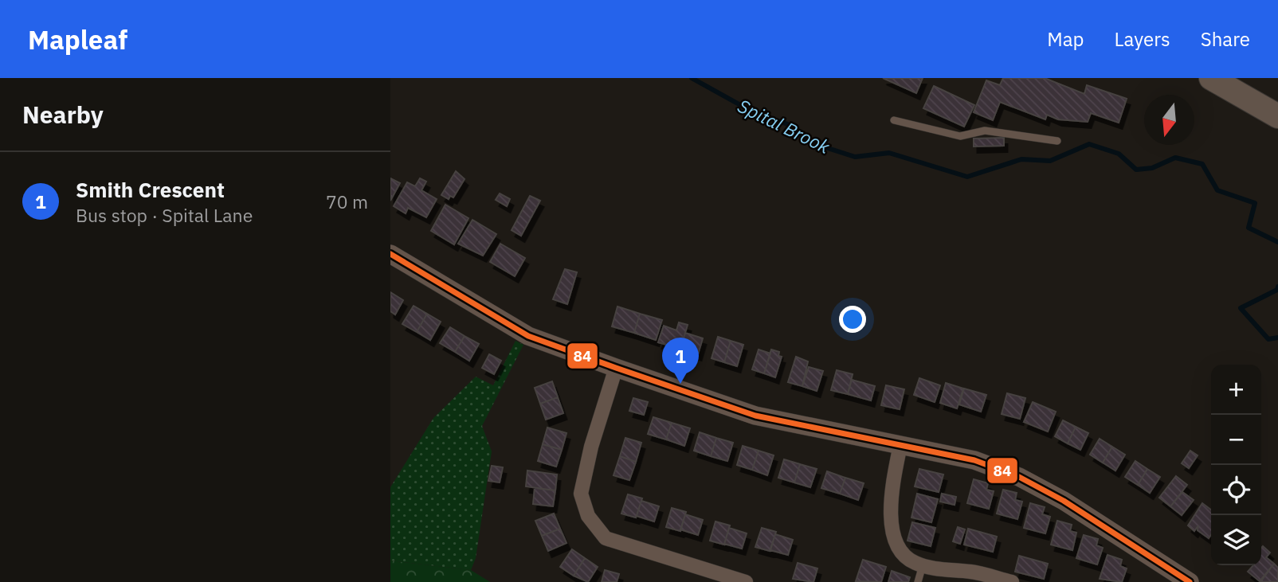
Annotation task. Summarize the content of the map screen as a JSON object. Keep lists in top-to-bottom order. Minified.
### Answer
{"water":["Spital Brook"],"lines":["transit line 84"],"north":"bottom","page":{"header":"Mapleaf","nav":["Map","Layers","Share"],"heading":"Nearby","list":[{"mark":"1","name":"Smith Crescent","note":"Bus stop · Spital Lane","value":"70 m"}],"pins":"1","map_buttons":["+","−"]}}
